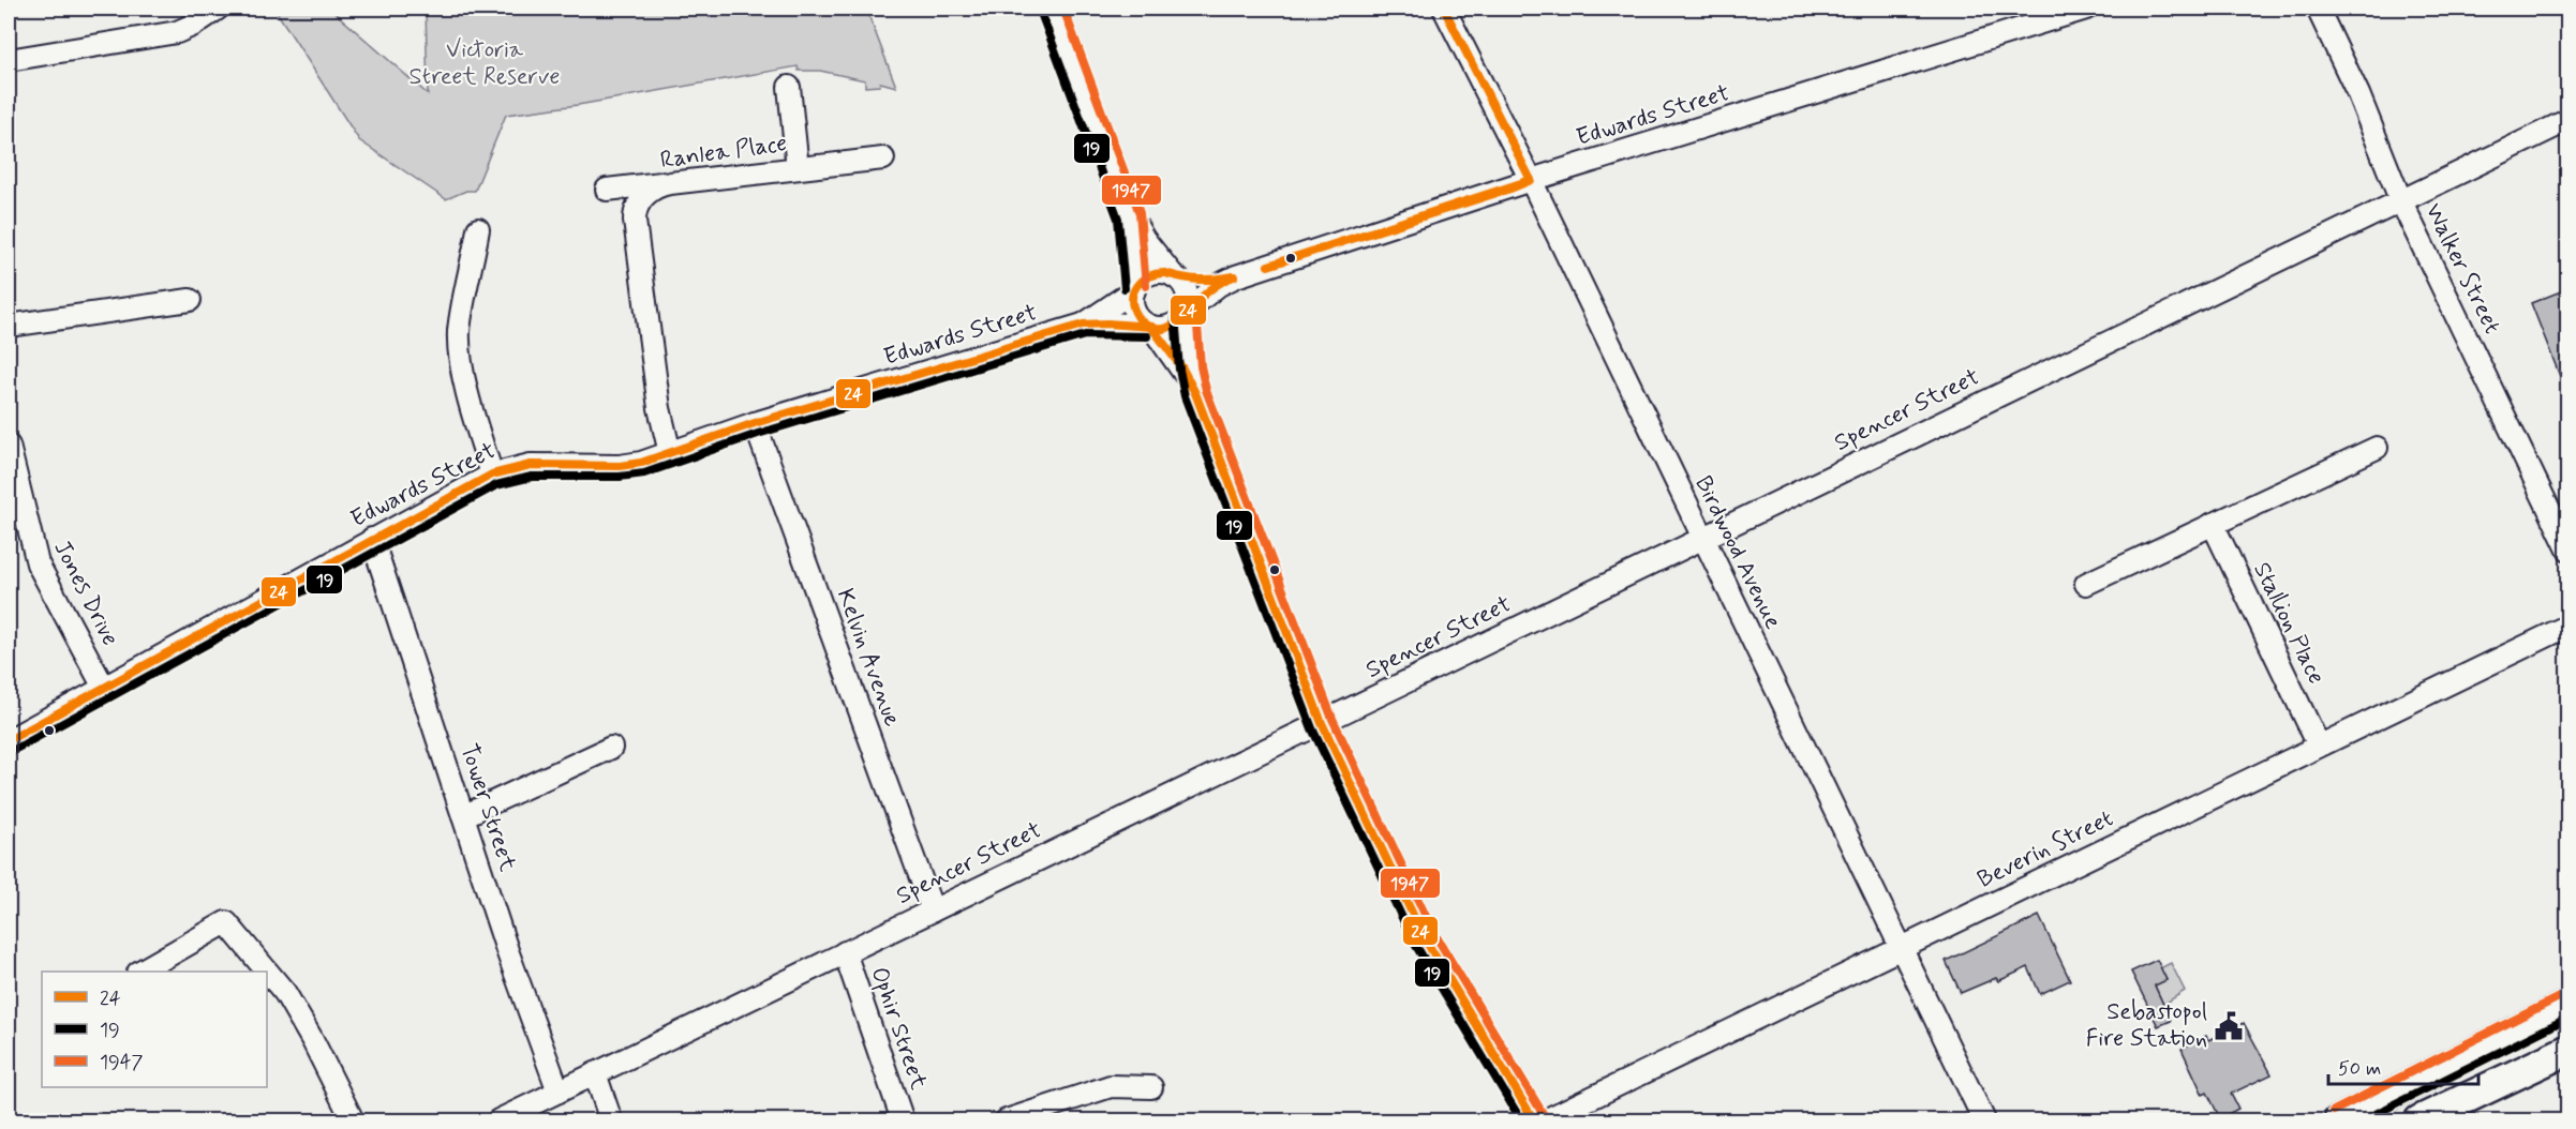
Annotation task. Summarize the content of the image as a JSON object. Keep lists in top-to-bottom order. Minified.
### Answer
{"streets":{"street":["Edwards Street","Ranlea Place","Walker Street","Spencer Street","Birdwood Avenue","Jones Drive","Stallion Place","Kelvin Avenue","Tower Street","Beverin Street","Ophir Street"]},"crossings":[["Edwards Street","Ranlea Place"],["Edwards Street","Birdwood Avenue"],["Edwards Street","Jones Drive"],["Edwards Street","Kelvin Avenue"],["Edwards Street","Tower Street"],["Walker Street","Spencer Street"],["Spencer Street","Birdwood Avenue"],["Spencer Street","Kelvin Avenue"],["Spencer Street","Tower Street"],["Spencer Street","Ophir Street"],["Birdwood Avenue","Beverin Street"],["Stallion Place","Beverin Street"]],"parks":["Victoria Street Reserve"],"places":{"public building":["Sebastopol Fire Station"]},"lines":["transit line 24","transit line 1947","transit line 19"],"legend":["24","19","1947"],"scale_bar":"50 m"}
